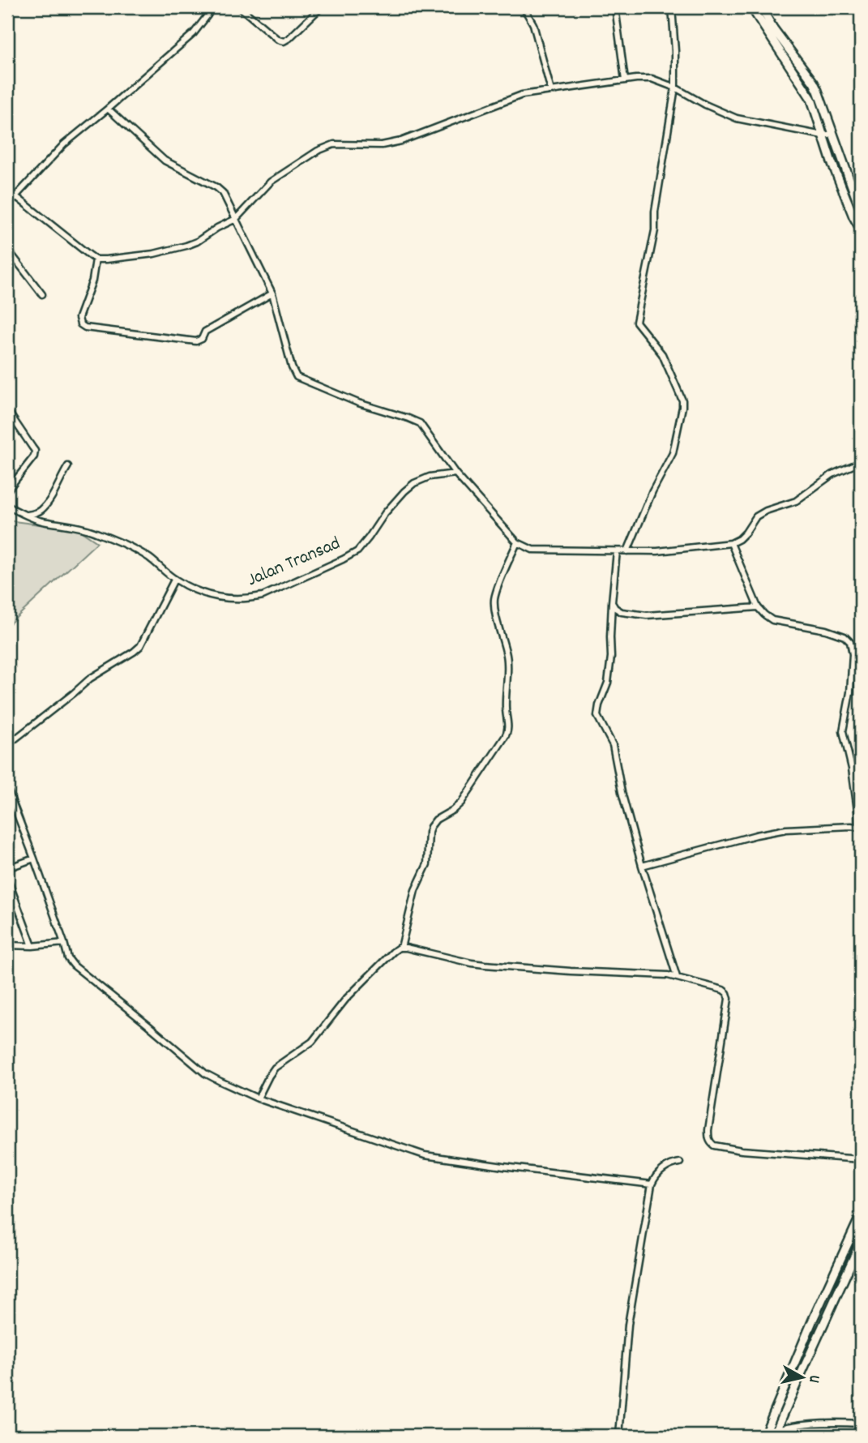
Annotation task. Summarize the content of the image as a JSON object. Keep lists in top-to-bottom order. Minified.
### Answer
{"streets":{"street":["Jalan Transad"]},"north":"right"}
